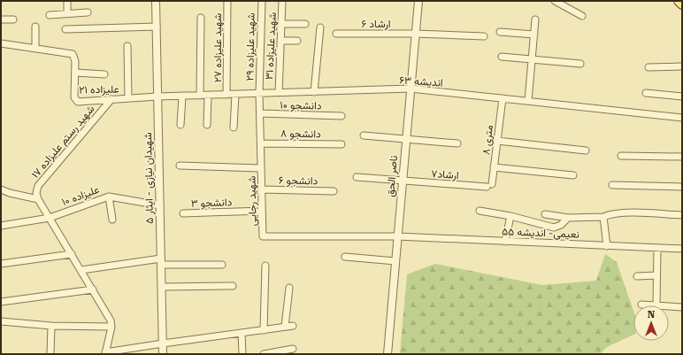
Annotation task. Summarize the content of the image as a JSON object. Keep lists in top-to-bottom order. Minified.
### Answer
{"streets":{"street":["ارشاد ۶","شهید علیزاده ۳۱","شهید علیزاده ۲۹","شهید علیزاده ۲۷","اندیشه ۶۳","علیزاده ۲۱","دانشجو ۱۰","دانشجو ۸","۸ متری","۱۷ شهید رستم علیزاده","ارشاد۷","ناصر الحق","شهیدان نیازی - ایثار ۵","دانشجو ۶","علیزاده ۱۰","شهید رجایی","دانشجو ۳","نعیمی- اندیشه ۵۵"]},"crossings":[["ارشاد ۶","ناصر الحق"],["شهید علیزاده ۳۱","اندیشه ۶۳"],["شهید علیزاده ۲۹","اندیشه ۶۳"],["شهید علیزاده ۲۹","شهید رجایی"],["شهید علیزاده ۲۷","اندیشه ۶۳"],["اندیشه ۶۳","علیزاده ۲۱"],["اندیشه ۶۳","۸ متری"],["اندیشه ۶۳","ناصر الحق"],["اندیشه ۶۳","شهیدان نیازی - ایثار ۵"],["اندیشه ۶۳","شهید رجایی"],["علیزاده ۲۱","۱۷ شهید رستم علیزاده"],["علیزاده ۲۱","شهیدان نیازی - ایثار ۵"],["دانشجو ۱۰","شهید رجایی"],["دانشجو ۸","شهید رجایی"],["۸ متری","ارشاد۷"],["ارشاد۷","ناصر الحق"],["ناصر الحق","شهید رجایی"],["ناصر الحق","نعیمی- اندیشه ۵۵"],["شهیدان نیازی - ایثار ۵","علیزاده ۱۰"],["دانشجو ۶","شهید رجایی"],["شهید رجایی","دانشجو ۳"],["شهید رجایی","نعیمی- اندیشه ۵۵"]],"north":"top"}
